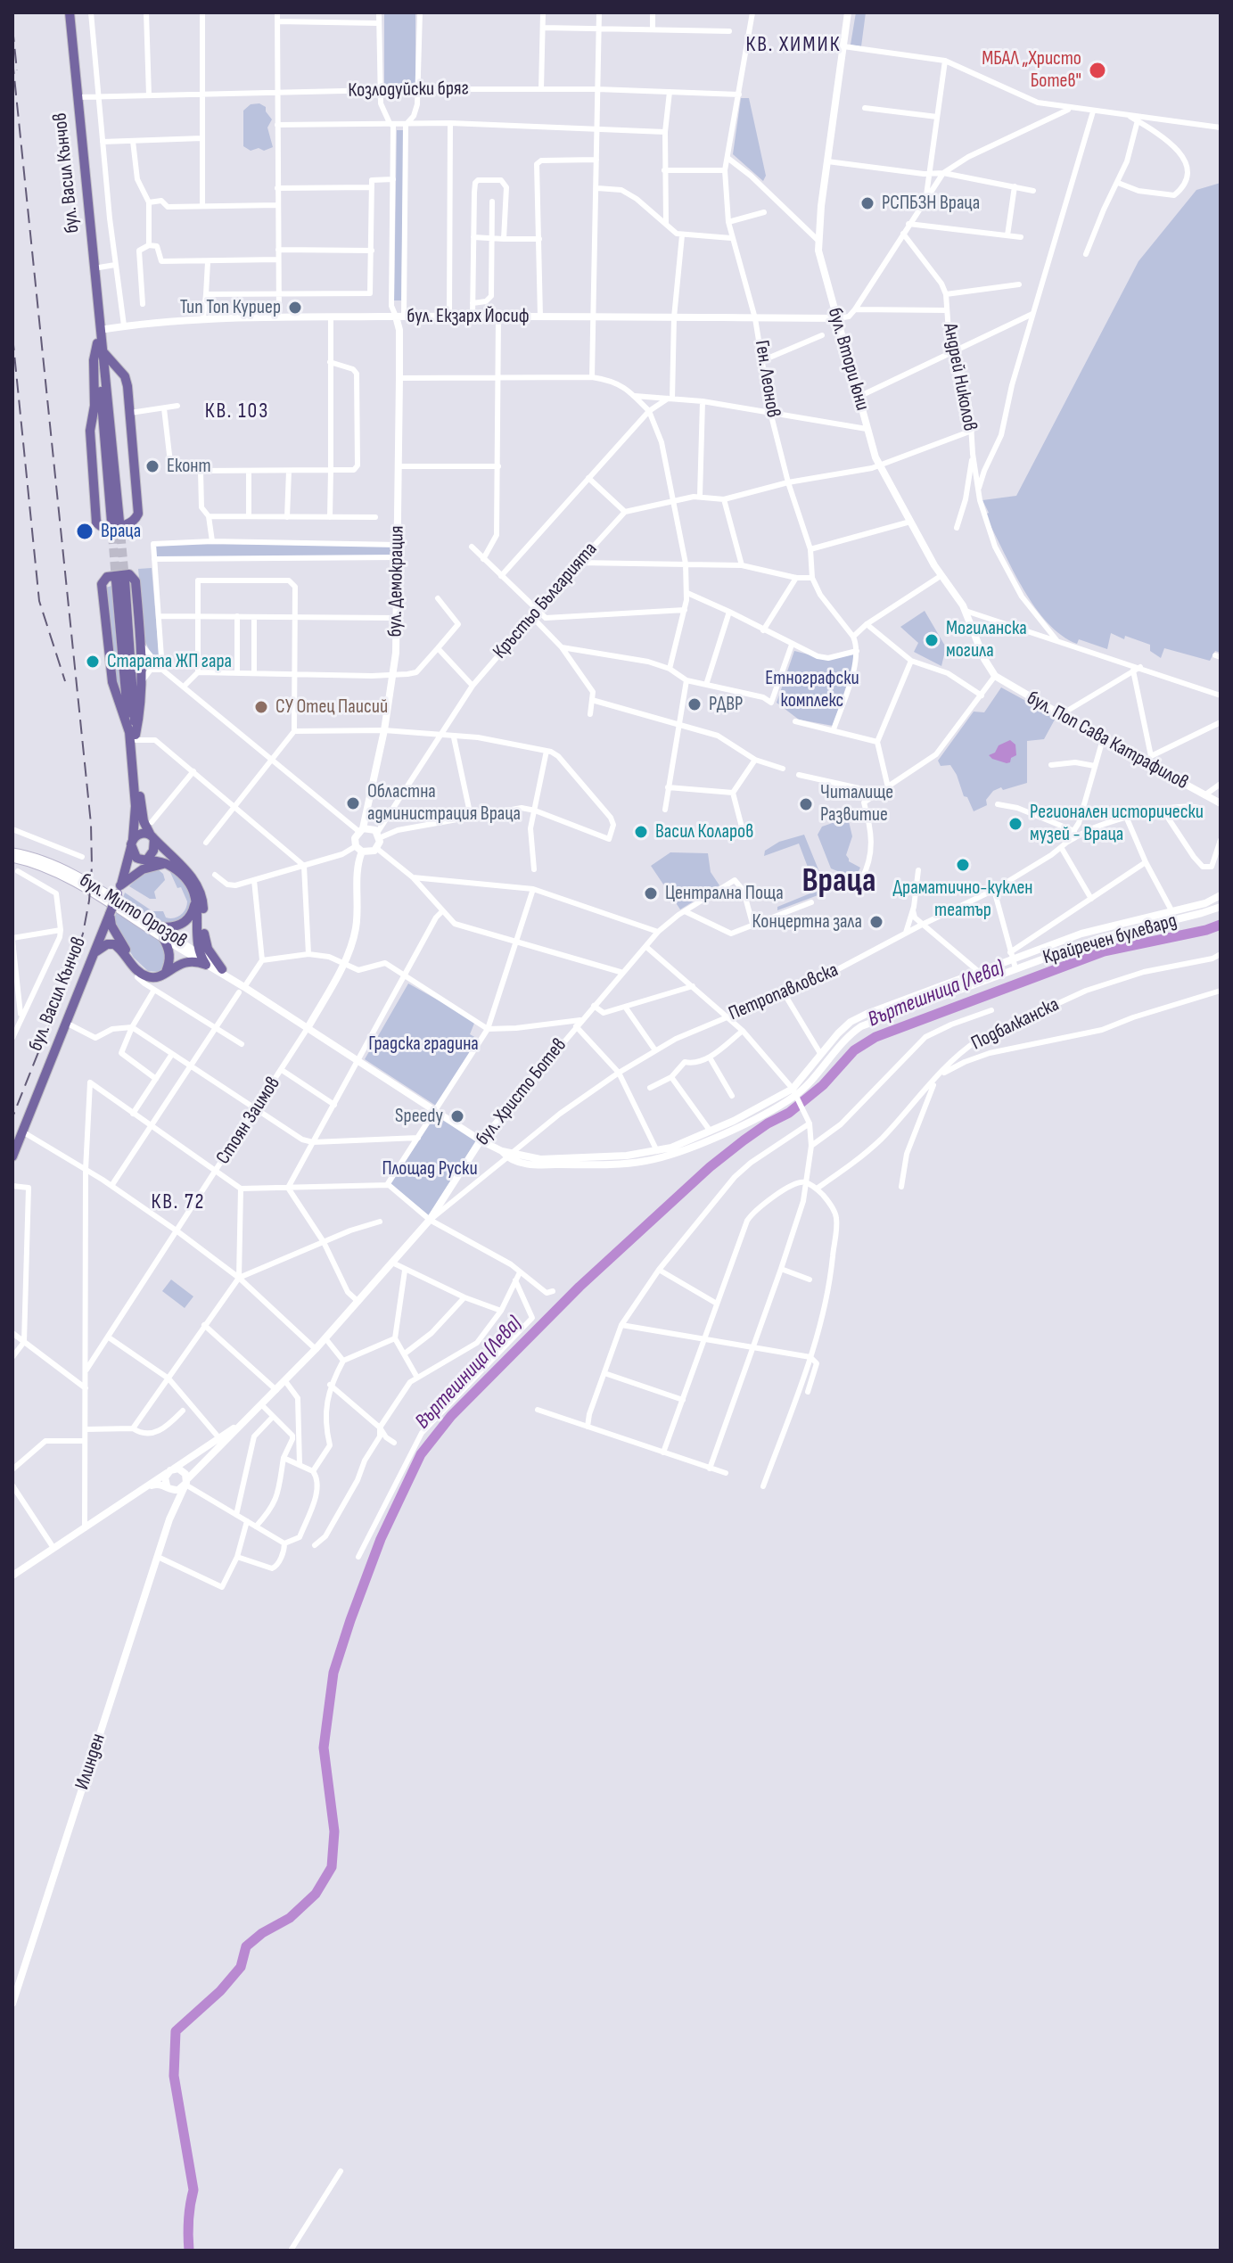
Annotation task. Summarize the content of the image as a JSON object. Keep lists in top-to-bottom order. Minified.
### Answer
{"streets":{"main road":["бул. Васил Кънчов","бул. Мито Орозов"],"street":["Козлодуйски бряг","бул. Екзарх Йосиф","бул. Втори юни","Андрей Николов","Ген. Леонов","бул. Демокрация","Кръстьо Българията","бул. Поп Сава Катрафилов","Крайречен булевард","Петропавловска","Подбалканска","бул. Христо Ботев","Стоян Заимов","Илинден"]},"crossings":[["Козлодуйски бряг","бул. Васил Кънчов"],["Козлодуйски бряг","Ген. Леонов"],["Козлодуйски бряг","бул. Демокрация"],["бул. Васил Кънчов","бул. Екзарх Йосиф"],["бул. Екзарх Йосиф","бул. Втори юни"],["бул. Екзарх Йосиф","Ген. Леонов"],["бул. Екзарх Йосиф","бул. Демокрация"],["бул. Втори юни","бул. Поп Сава Катрафилов"],["бул. Демокрация","Кръстьо Българията"],["бул. Демокрация","Стоян Заимов"],["Кръстьо Българията","Стоян Заимов"],["бул. Мито Орозов","Крайречен булевард"],["бул. Мито Орозов","бул. Христо Ботев"],["бул. Мито Орозов","Стоян Заимов"],["Крайречен булевард","Петропавловска"],["Крайречен булевард","бул. Христо Ботев"],["Петропавловска","бул. Христо Ботев"],["бул. Христо Ботев","Илинден"]],"districts":["КВ. ХИМИК","КВ. 103","Враца","КВ. 72"],"water":["Въртешница (Лева)"],"parks":["Етнографски комплекс","Градска градина","Площад Руски"],"places":["МБАЛ „Христо Ботев\"","РСПБЗН Враца","Тип Топ Куриер","Еконт","Враца","Могиланска могила","Старата ЖП гара","РДВР","СУ Отец Паисий","Областна администрация Враца","Читалище Развитие","Регионален исторически музей - Враца","Васил Коларов","Драматично-куклен театър","Централна Поща","Концертна зала","Speedy"]}
